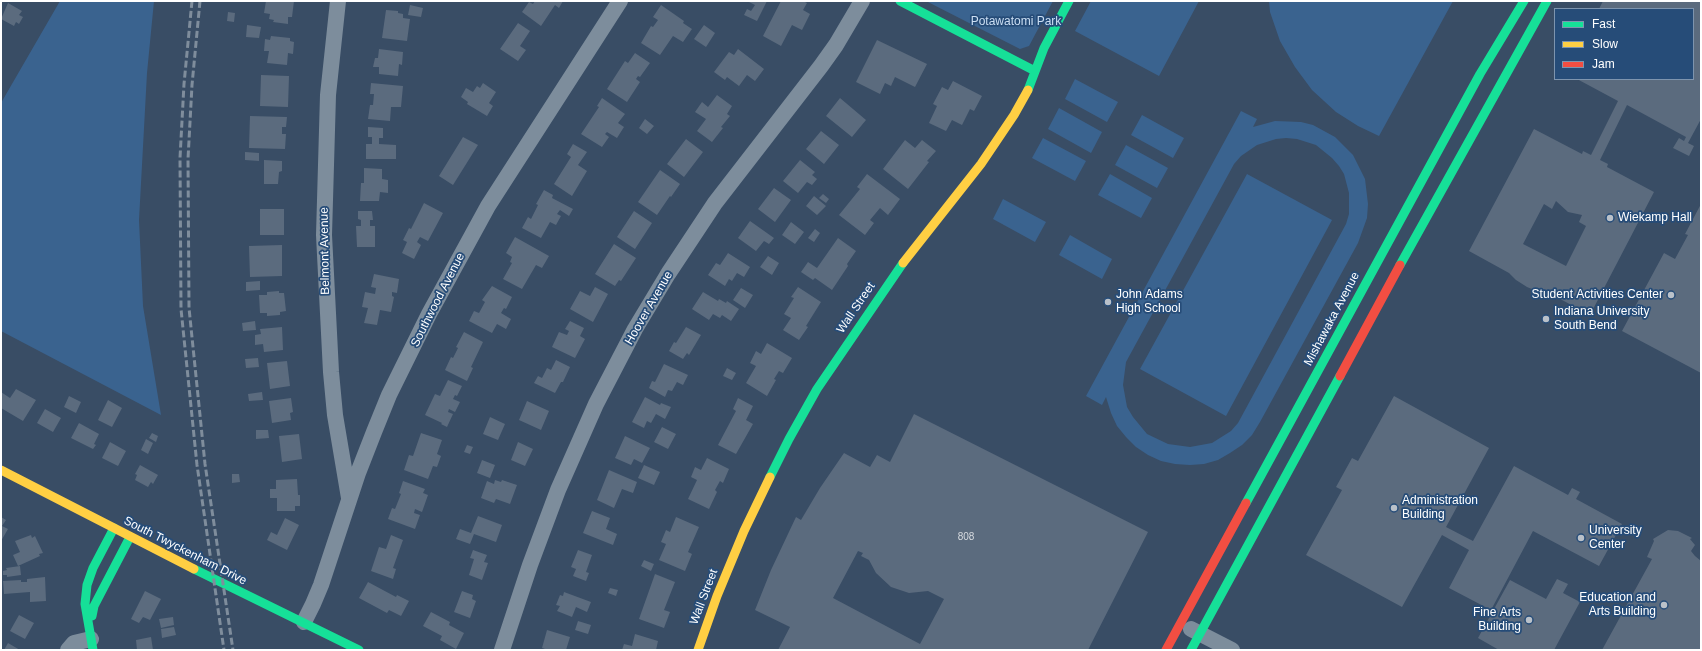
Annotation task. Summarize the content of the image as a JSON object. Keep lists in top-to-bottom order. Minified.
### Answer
{"streets":{"street":["Belmont Avenue","Southwood Avenue","Hoover Avenue","Wall Street","Mishawaka Avenue","South Twyckenham Drive"]},"crossings":[["Belmont Avenue","Southwood Avenue"],["Southwood Avenue","South Twyckenham Drive"]],"parks":["Potawatomi Park"],"places":["Wiekamp Hall","Student Activities Center","John Adams High School","Indiana University South Bend","Administration Building","University Center","Education and Arts Building","Fine Arts Building"],"house_numbers":["808"],"legend":["Fast","Slow","Jam"]}
